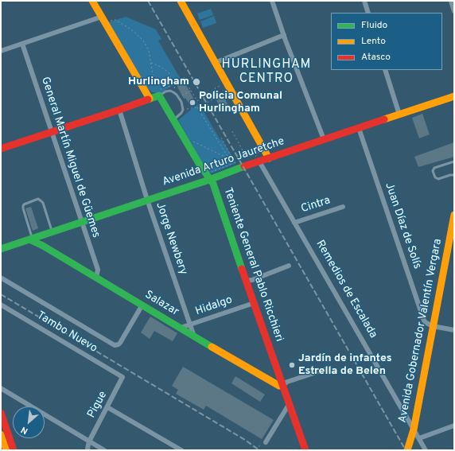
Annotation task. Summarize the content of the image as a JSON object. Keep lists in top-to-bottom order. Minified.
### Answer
{"streets":{"street":["General Martín Miguel de Güemes","Avenida Arturo Jauretche","Cintra","Juan Díaz de Solís","Jorge Newbery","Teniente General Pablo Ricchieri","Remedios de Escalada","Salazar","Hidalgo","Avenida Gobernador Valentín Vergara","Tambo Nuevo","Pigue"]},"crossings":[["General Martín Miguel de Güemes","Avenida Arturo Jauretche"],["General Martín Miguel de Güemes","Salazar"],["Avenida Arturo Jauretche","Juan Díaz de Solís"],["Avenida Arturo Jauretche","Jorge Newbery"],["Avenida Arturo Jauretche","Teniente General Pablo Ricchieri"],["Avenida Arturo Jauretche","Remedios de Escalada"],["Avenida Arturo Jauretche","Salazar"],["Cintra","Remedios de Escalada"],["Juan Díaz de Solís","Avenida Gobernador Valentín Vergara"],["Jorge Newbery","Salazar"],["Jorge Newbery","Hidalgo"],["Teniente General Pablo Ricchieri","Salazar"],["Teniente General Pablo Ricchieri","Hidalgo"],["Remedios de Escalada","Avenida Gobernador Valentín Vergara"],["Salazar","Hidalgo"],["Salazar","Tambo Nuevo"],["Tambo Nuevo","Pigue"]],"districts":["HURLINGHAM CENTRO"],"places":["Hurlingham","Policia Comunal Hurlingham","Jardín de infantes Estrella de Belen"],"legend":["Fluido","Lento","Atasco"],"north":"bottom left"}
